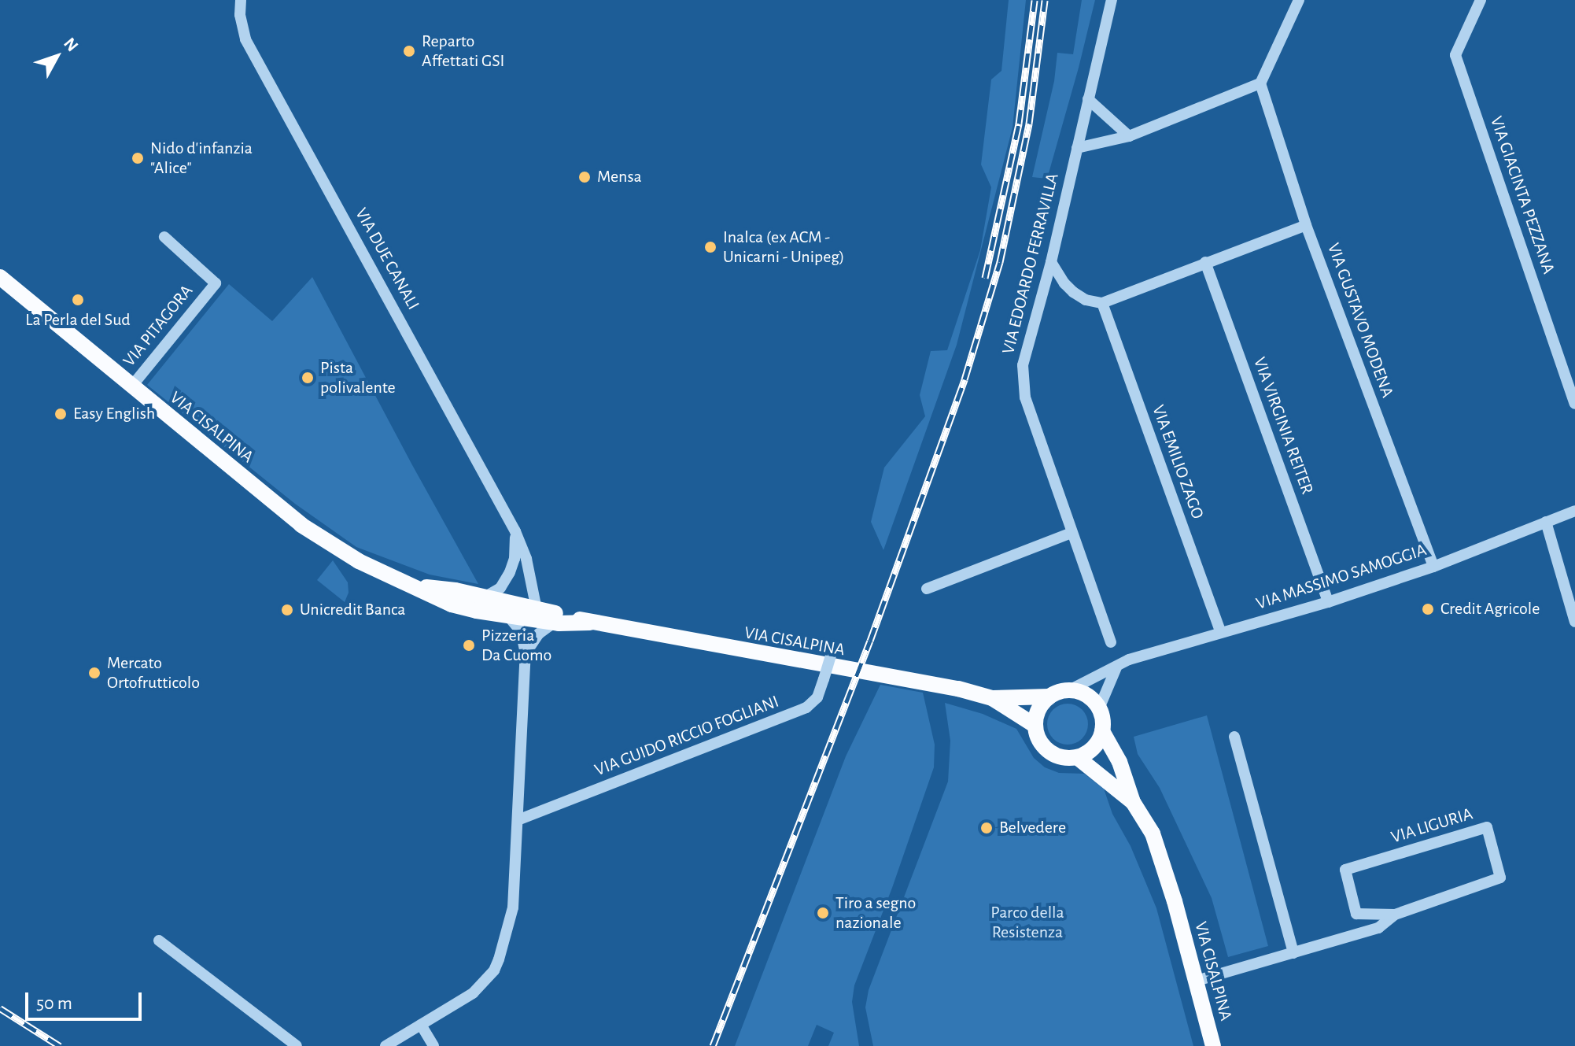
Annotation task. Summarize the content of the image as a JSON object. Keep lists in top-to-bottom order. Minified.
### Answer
{"streets":{"main road":["VIA CISALPINA"],"street":["VIA GIACINTA PEZZANA","VIA DUE CANALI","VIA EDOARDO FERRAVILLA","VIA GUSTAVO MODENA","VIA PITAGORA","VIA VIRGINIA REITER","VIA EMILIO ZAGO","VIA MASSIMO SAMOGGIA","VIA GUIDO RICCIO FOGLIANI","VIA LIGURIA"]},"crossings":[["VIA DUE CANALI","VIA CISALPINA"],["VIA GUSTAVO MODENA","VIA MASSIMO SAMOGGIA"],["VIA PITAGORA","VIA CISALPINA"],["VIA VIRGINIA REITER","VIA MASSIMO SAMOGGIA"],["VIA CISALPINA","VIA MASSIMO SAMOGGIA"],["VIA CISALPINA","VIA LIGURIA"],["VIA EMILIO ZAGO","VIA MASSIMO SAMOGGIA"]],"parks":["Parco della Resistenza"],"places":["Reparto Affettati GSI","Nido d'infanzia \"Alice\"","Mensa","Inalca (ex ACM - Unicarni - Unipeg)","La Perla del Sud","Pista polivalente","Easy English","Credit Agricole","Unicredit Banca","Pizzeria Da Cuomo","Mercato Ortofrutticolo","Belvedere","Tiro a segno nazionale"],"scale_bar":"50 m","north":"top right"}
